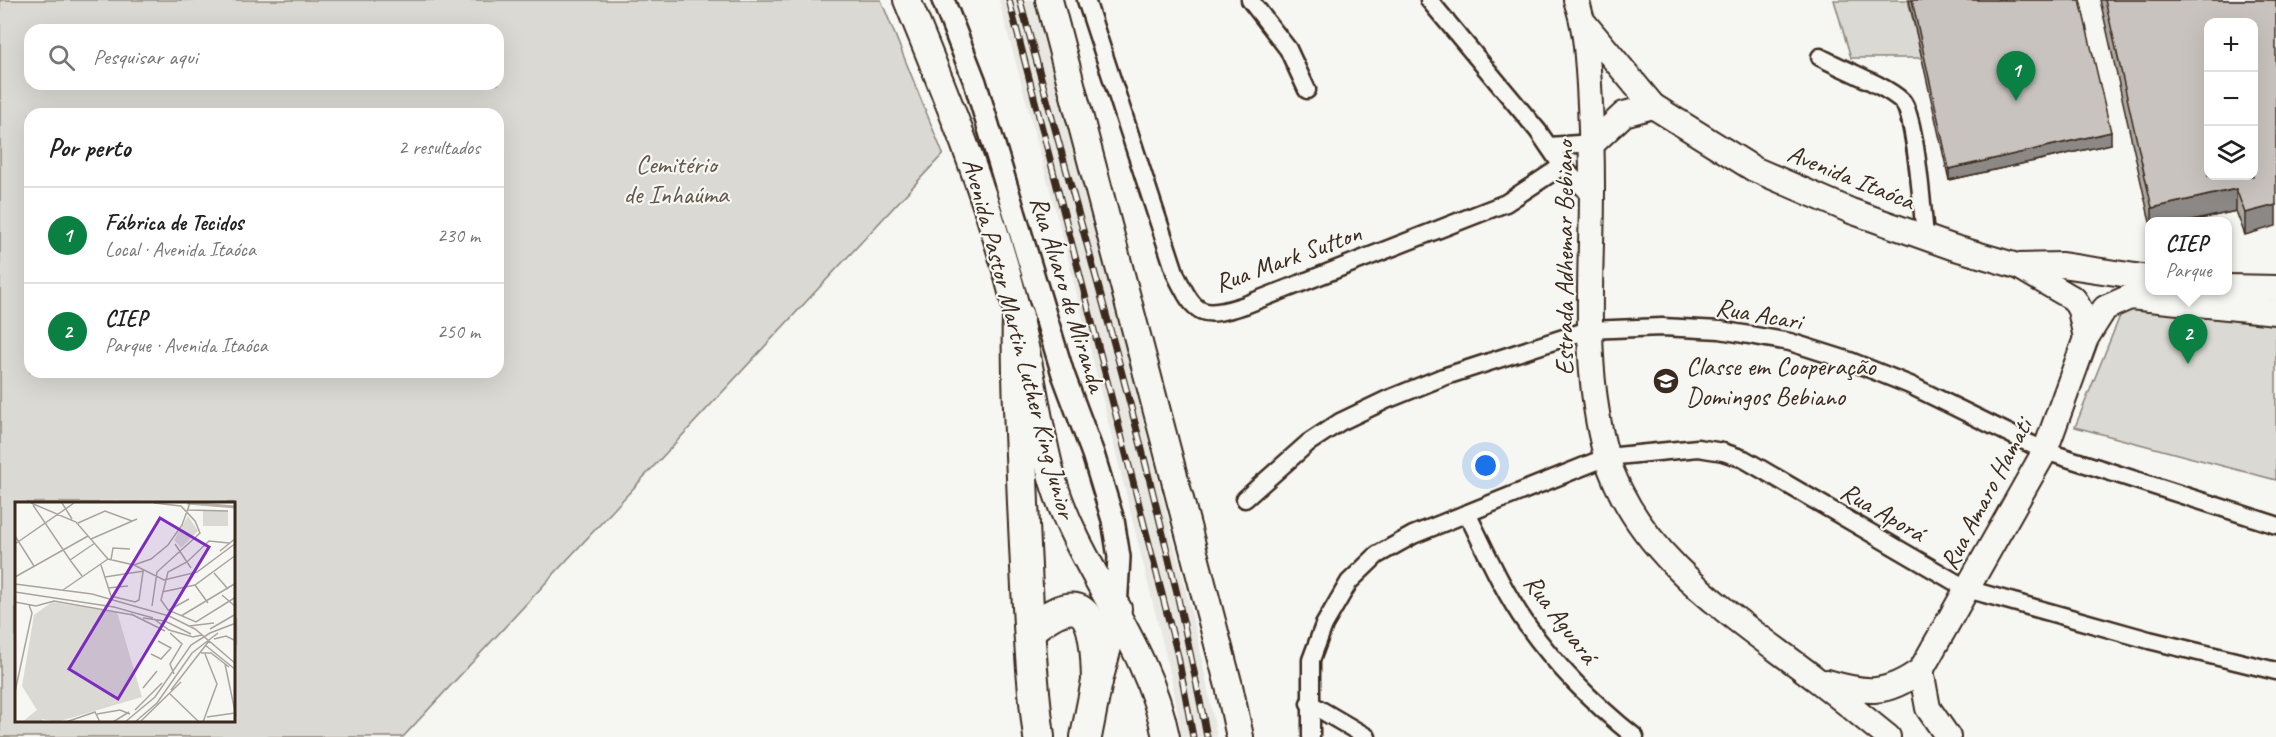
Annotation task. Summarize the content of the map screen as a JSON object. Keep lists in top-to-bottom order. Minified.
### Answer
{"streets":{"main road":["Avenida Itaóca","Estrada Adhemar Bebiano","Avenida Pastor Martin Luther King Junior","Rua Amaro Hamati"],"street":["Rua Mark Sutton","Rua Álvaro de Miranda","Rua Acari","Rua Aporá","Rua Aguará"]},"crossings":[["Avenida Itaóca","Estrada Adhemar Bebiano"],["Estrada Adhemar Bebiano","Rua Acari"],["Estrada Adhemar Bebiano","Rua Amaro Hamati"],["Estrada Adhemar Bebiano","Rua Aporá"],["Rua Álvaro de Miranda","Avenida Pastor Martin Luther King Junior"],["Rua Acari","Rua Amaro Hamati"],["Rua Amaro Hamati","Rua Aporá"],["Rua Aporá","Rua Aguará"]],"parks":["Cemitério de Inhaúma"],"places":{"school or university":["Classe em Cooperação Domingos Bebiano"]},"page":{"map_buttons":["+","−"],"search":"Pesquisar aqui","pins":["1","2"],"heading":["Por perto","2 resultados"],"list":[{"mark":"1","name":"Fábrica de Tecidos","note":"Local · Avenida Itaóca","value":"230 m"},{"mark":"2","name":"CIEP","note":"Parque · Avenida Itaóca","value":"250 m"}],"popup":["CIEP","Parque"]}}
